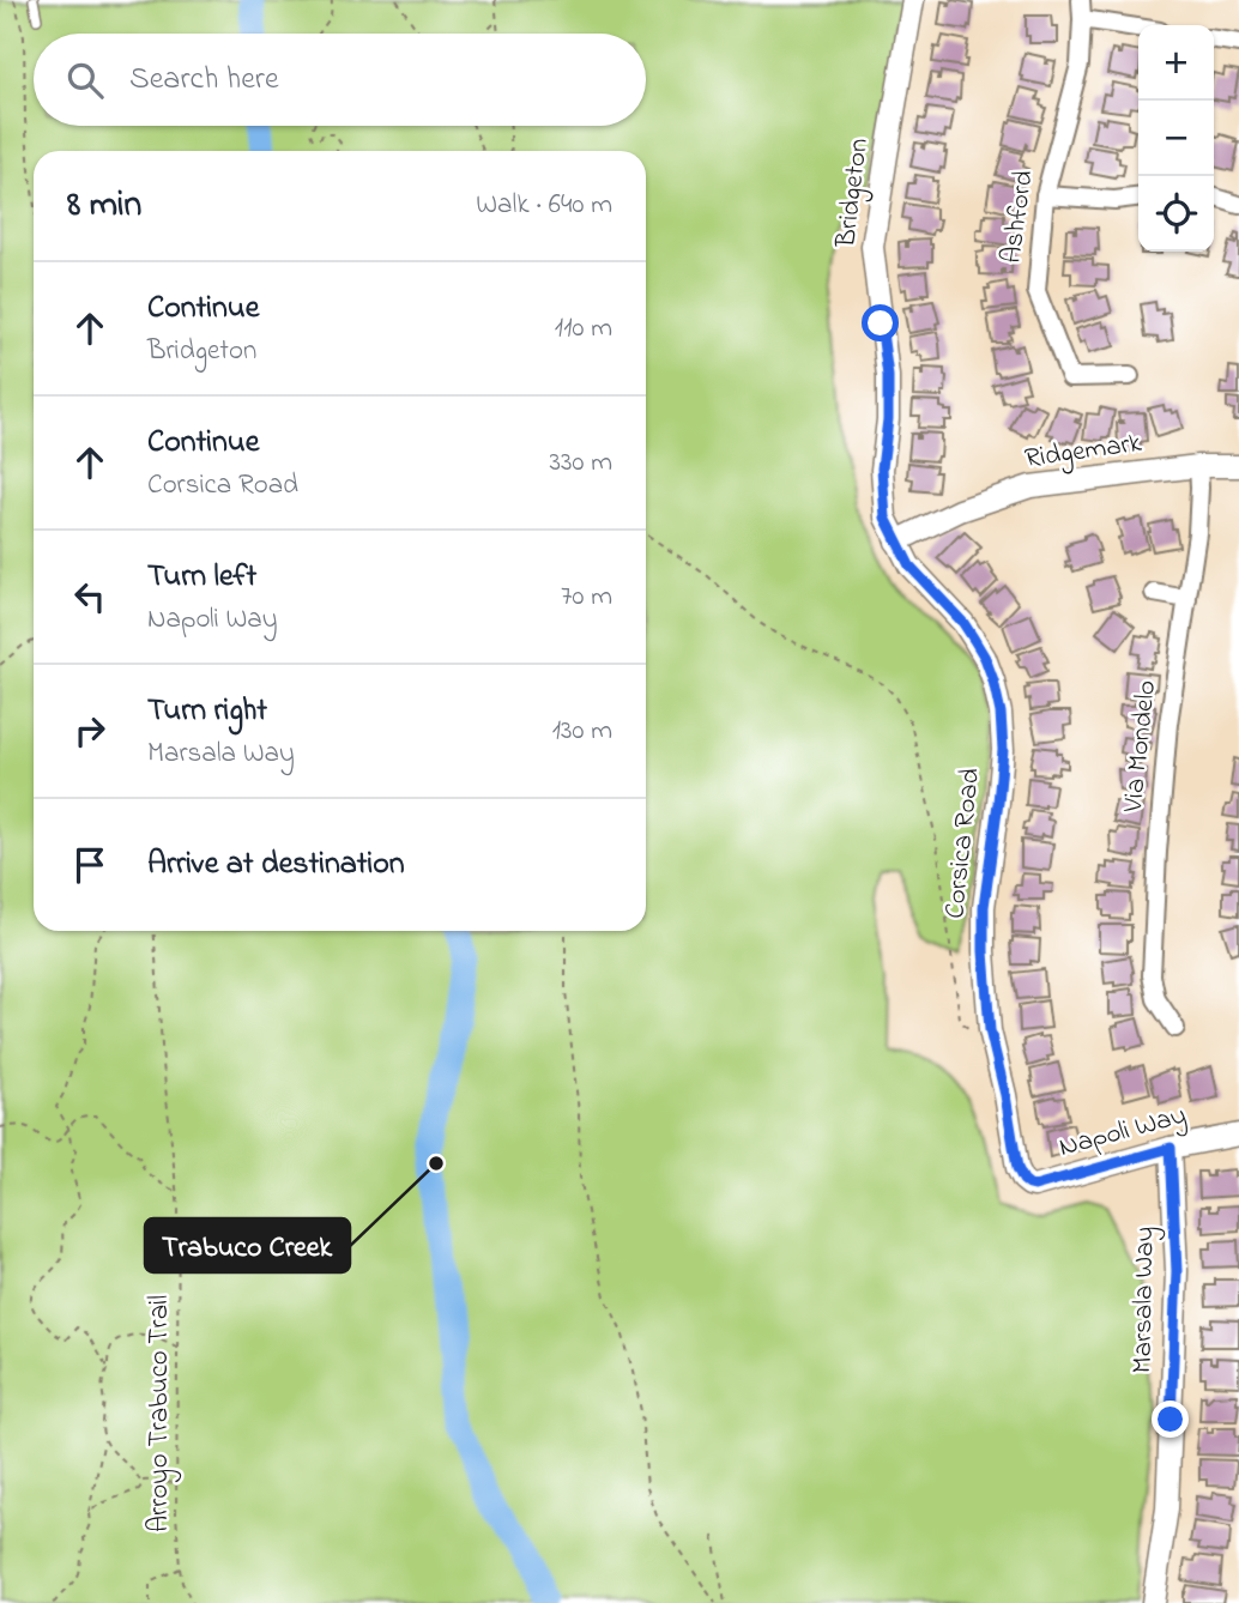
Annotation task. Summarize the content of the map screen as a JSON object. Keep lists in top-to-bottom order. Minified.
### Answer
{"streets":{"street":["Bridgeton","Ashford","Ridgemark","Via Mondelo","Corsica Road","Napoli Way","Marsala Way"],"path":["Arroyo Trabuco Trail"]},"crossings":[["Bridgeton","Ridgemark"],["Bridgeton","Corsica Road"],["Ridgemark","Via Mondelo"],["Ridgemark","Corsica Road"],["Corsica Road","Napoli Way"],["Napoli Way","Marsala Way"]],"places":["Trabuco Creek"],"page":{"map_buttons":["+","−"],"search":"Search here","heading":["8 min","Walk · 640 m"],"list":[["Continue","Bridgeton","110 m"],["Continue","Corsica Road","330 m"],["Turn left","Napoli Way","70 m"],["Turn right","Marsala Way","130 m"],"Arrive at destination"]}}
